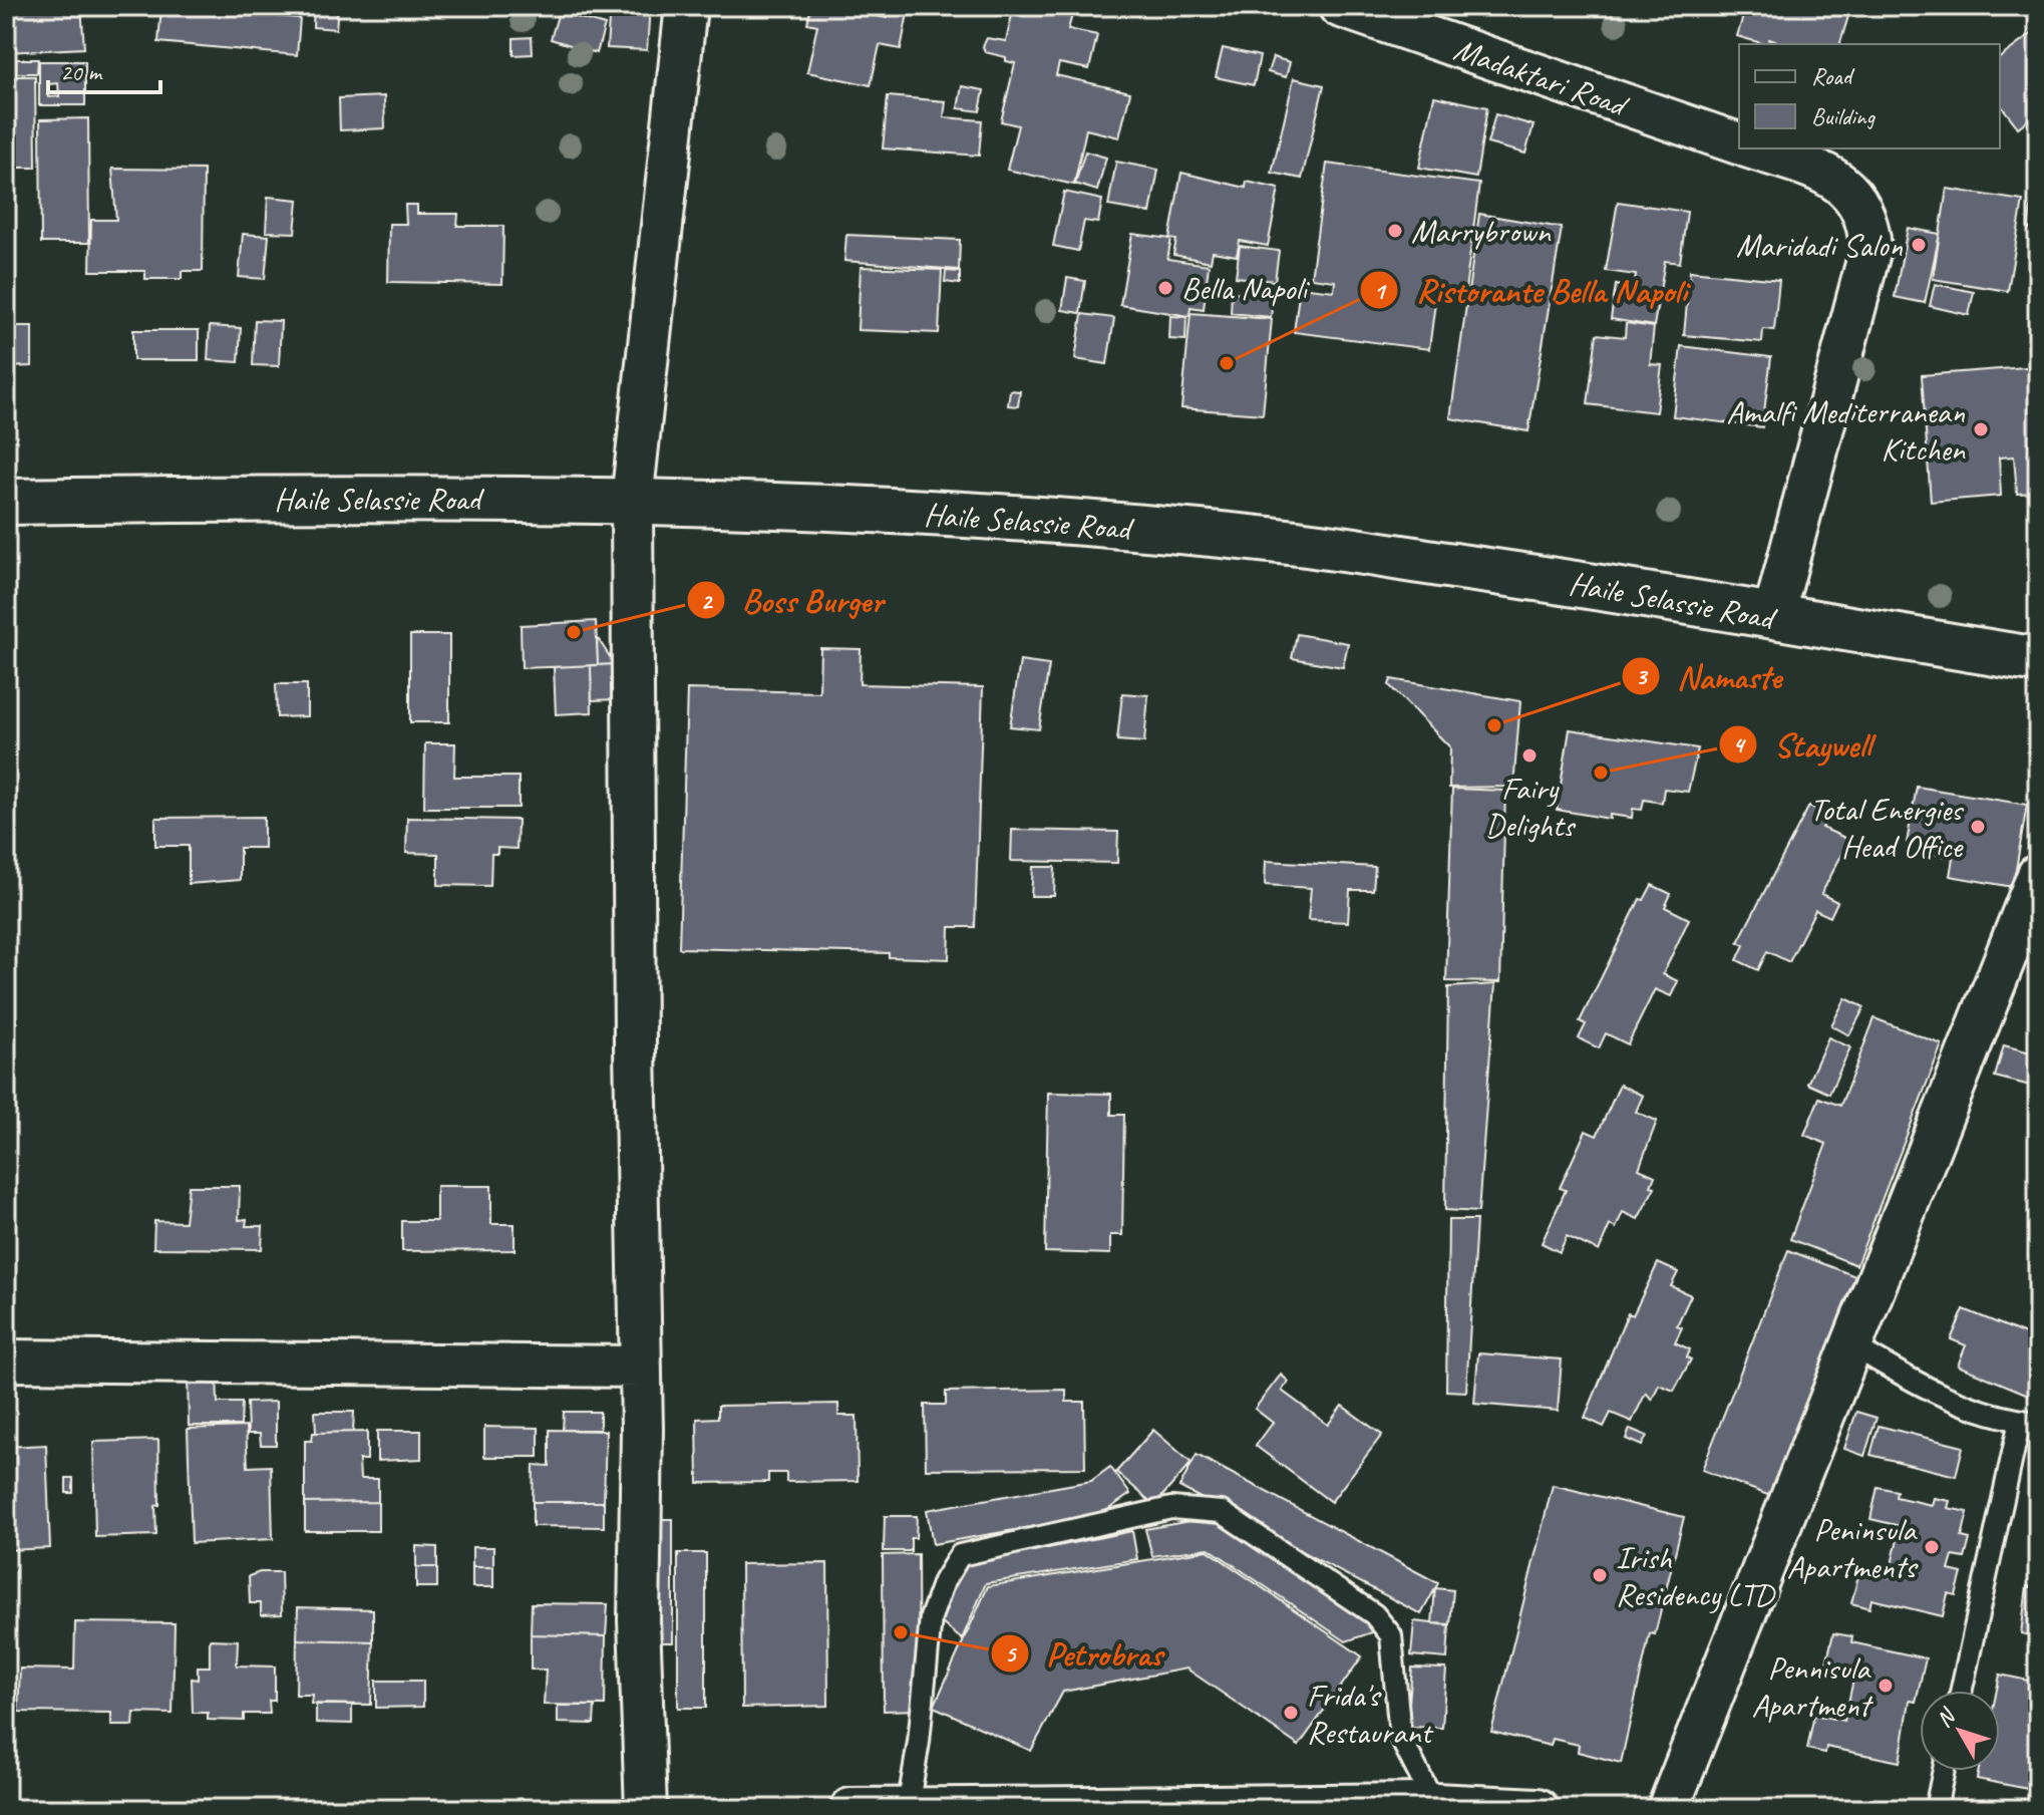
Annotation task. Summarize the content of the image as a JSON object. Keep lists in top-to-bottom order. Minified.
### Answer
{"streets":{"street":["Madaktari Road","Haile Selassie Road"]},"crossings":[["Madaktari Road","Haile Selassie Road"]],"places":["Marrybrown","Maridadi Salon","Bella Napoli","Ristorante Bella Napoli","Amalfi Mediterranean Kitchen","Boss Burger","Namaste","Fairy Delights","Staywell","Total Energies Head Office","Peninsula Apartments","Irish Residency LTD","Petrobras","Pennisula Apartment","Frida's Restaurant"],"legend":["Road","Building"],"scale_bar":"20 m","north":"top left"}
